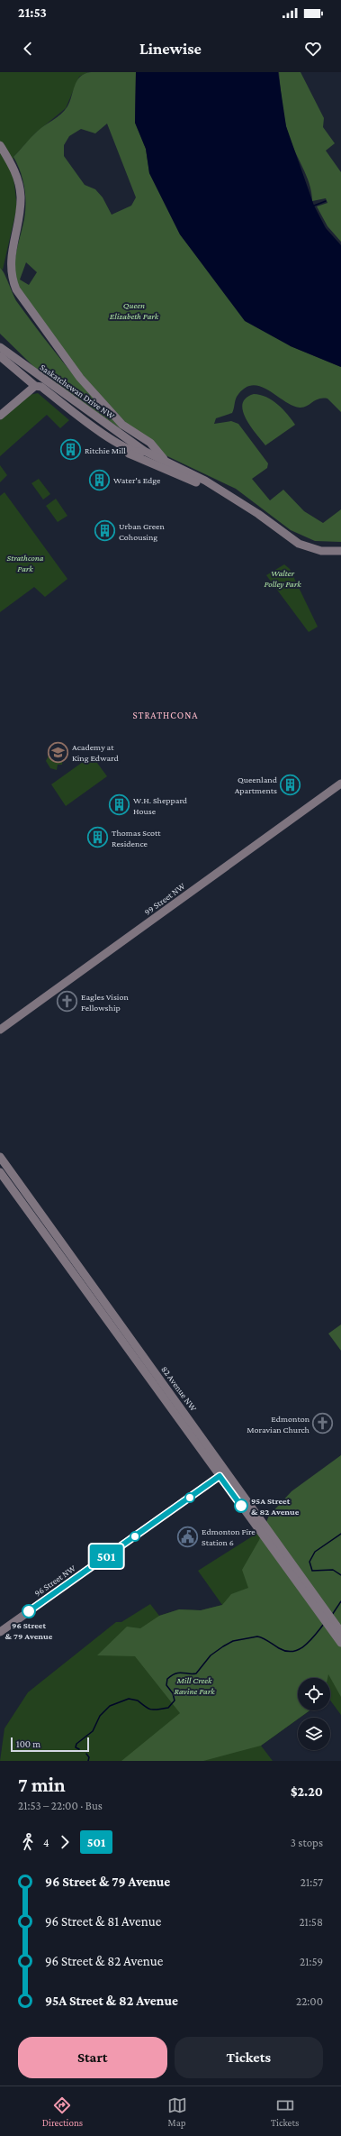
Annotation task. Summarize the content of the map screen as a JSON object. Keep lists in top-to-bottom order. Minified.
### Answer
{"streets":{"main road":["Saskatchewan Drive NW","99 Street NW","82 Avenue NW","96 Street NW"]},"crossings":[["82 Avenue NW","96 Street NW"]],"districts":["STRATHCONA"],"parks":["Queen Elizabeth Park","Strathcona Park","Walter Polley Park","Mill Creek Ravine Park"],"places":{"building":["Ritchie Mill","Water's Edge","Urban Green Cohousing","Queenland Apartments","W.H. Sheppard House","Thomas Scott Residence"],"school or university":["Academy at King Edward"],"church":["Eagles Vision Fellowship","Edmonton Moravian Church"],"other":["95A Street & 82 Avenue","96 Street & 79 Avenue"],"public building":["Edmonton Fire Station 6"]},"lines":["bus line 501"],"scale_bar":"100 m","page":{"status":"21:53","header":"Linewise","on_map":"501","scale":"100 m","heading":["7 min","21:53 – 22:00 · Bus","$2.20"],"legs":["4","501","3 stops"],"list":[{"name":"96 Street & 79 Avenue","value":"21:57"},{"name":"96 Street & 81 Avenue","value":"21:58"},{"name":"96 Street & 82 Avenue","value":"21:59"},{"name":"95A Street & 82 Avenue","value":"22:00"}],"buttons":["Start","Tickets"],"tabs":["Directions","Map","Tickets"]}}
